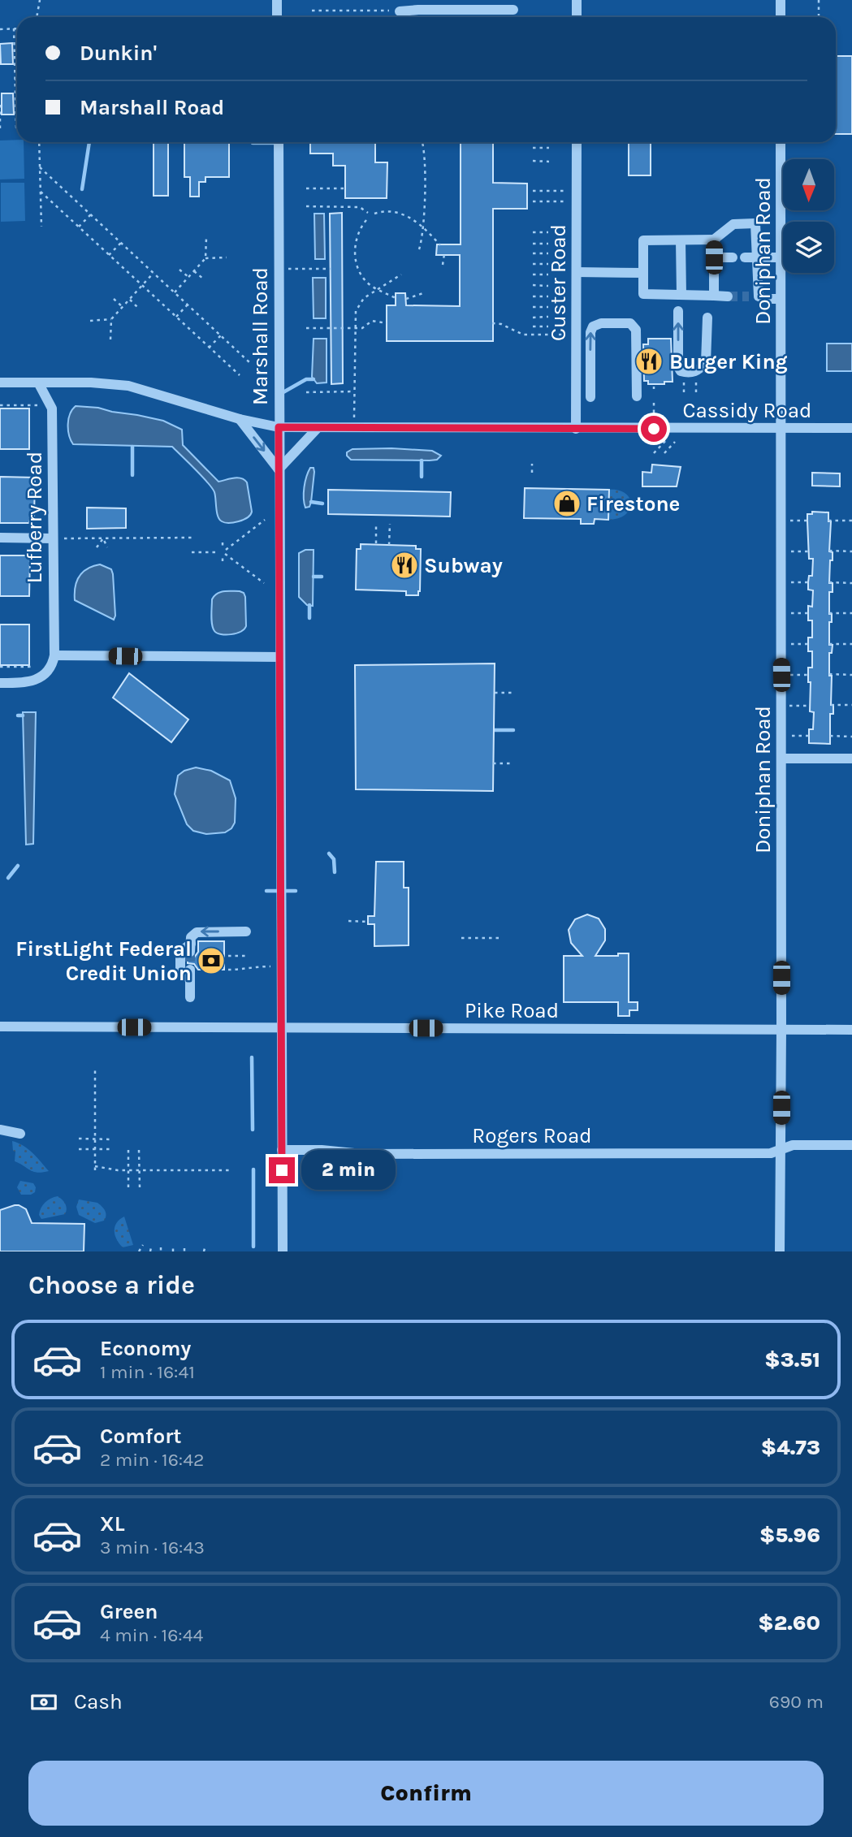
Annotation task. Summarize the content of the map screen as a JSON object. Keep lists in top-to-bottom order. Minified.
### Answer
{"streets":{"street":["Doniphan Road","Custer Road","Marshall Road","Cassidy Road","Lufberry Road","Pike Road","Rogers Road"]},"crossings":[["Doniphan Road","Cassidy Road"],["Doniphan Road","Pike Road"],["Doniphan Road","Rogers Road"],["Custer Road","Cassidy Road"],["Marshall Road","Cassidy Road"],["Marshall Road","Pike Road"],["Marshall Road","Rogers Road"],["Cassidy Road","Lufberry Road"]],"places":{"restaurant":["Burger King","Subway"],"shop":["Firestone"],"bank":["FirstLight Federal Credit Union"]},"north":"bottom","page":{"banner":["Dunkin'","Marshall Road"],"bubble":"2 min","heading":"Choose a ride","list":[{"name":"Economy","note":"1 min · 16:41","value":"$3.51"},{"name":"Comfort","note":"2 min · 16:42","value":"$4.73"},{"name":"XL","note":"3 min · 16:43","value":"$5.96"},{"name":"Green","note":"4 min · 16:44","value":"$2.60"}],"pay":["Cash","690 m"],"buttons":"Confirm"}}
